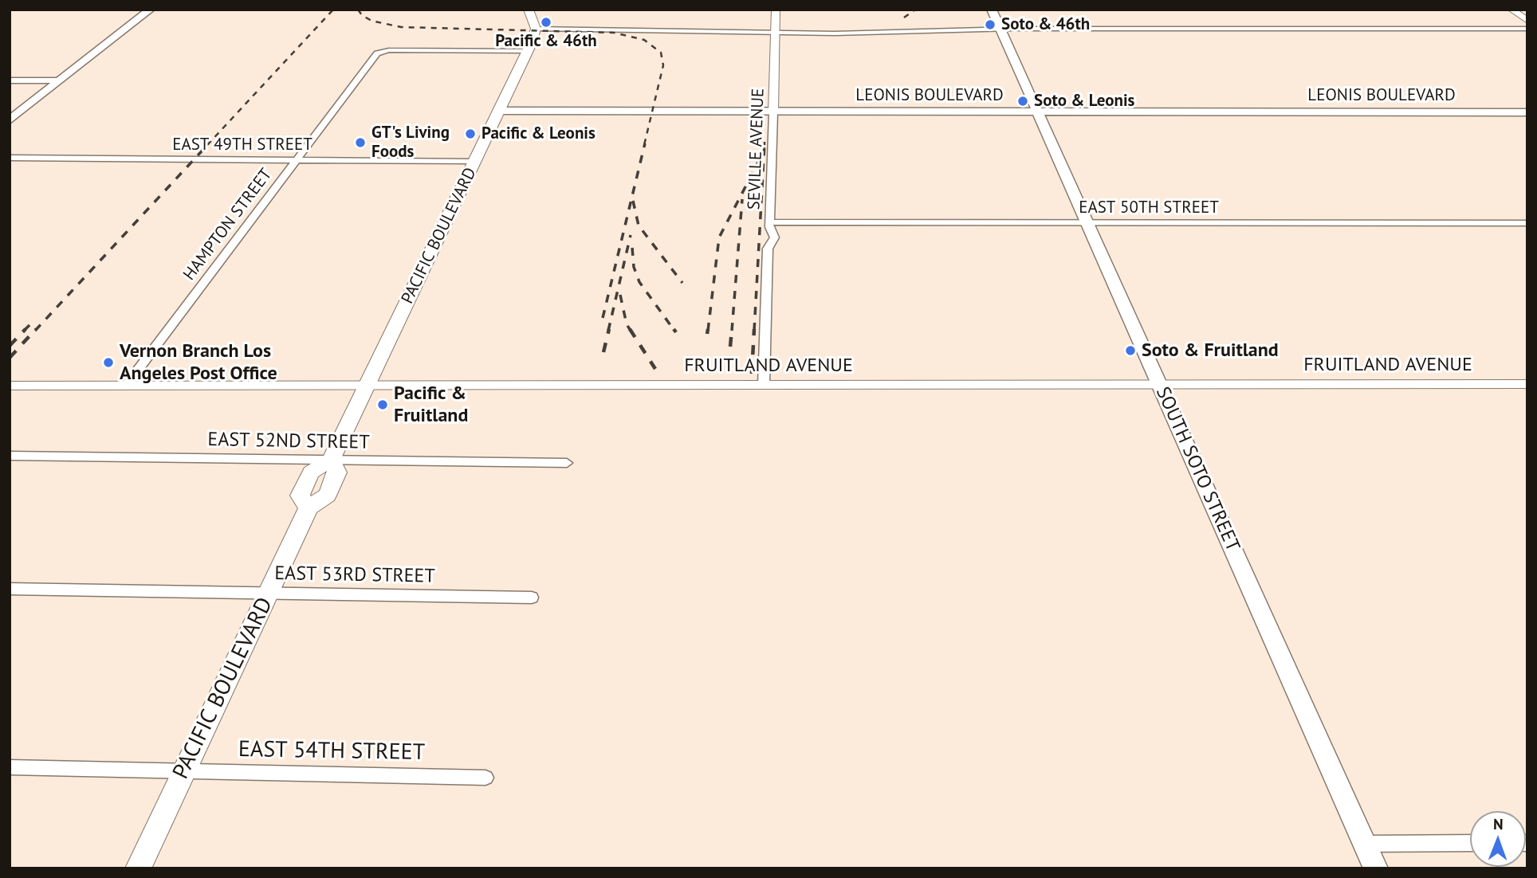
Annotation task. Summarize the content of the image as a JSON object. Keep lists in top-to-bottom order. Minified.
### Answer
{"streets":{"main road":["LEONIS BOULEVARD","PACIFIC BOULEVARD","SOUTH SOTO STREET"],"street":["EAST 49TH STREET","SEVILLE AVENUE","EAST 50TH STREET","HAMPTON STREET","FRUITLAND AVENUE","EAST 52ND STREET","EAST 53RD STREET","EAST 54TH STREET"]},"crossings":[["LEONIS BOULEVARD","SEVILLE AVENUE"],["LEONIS BOULEVARD","PACIFIC BOULEVARD"],["LEONIS BOULEVARD","SOUTH SOTO STREET"],["EAST 49TH STREET","HAMPTON STREET"],["EAST 49TH STREET","PACIFIC BOULEVARD"],["SEVILLE AVENUE","EAST 50TH STREET"],["SEVILLE AVENUE","FRUITLAND AVENUE"],["EAST 50TH STREET","SOUTH SOTO STREET"],["HAMPTON STREET","PACIFIC BOULEVARD"],["HAMPTON STREET","FRUITLAND AVENUE"],["PACIFIC BOULEVARD","FRUITLAND AVENUE"],["PACIFIC BOULEVARD","EAST 52ND STREET"],["PACIFIC BOULEVARD","EAST 53RD STREET"],["PACIFIC BOULEVARD","EAST 54TH STREET"],["FRUITLAND AVENUE","SOUTH SOTO STREET"]],"places":["Pacific & 46th","Soto & 46th","Soto & Leonis","Pacific & Leonis","GT's Living Foods","Soto & Fruitland","Vernon Branch Los Angeles Post Office","Pacific & Fruitland"],"north":"top"}
